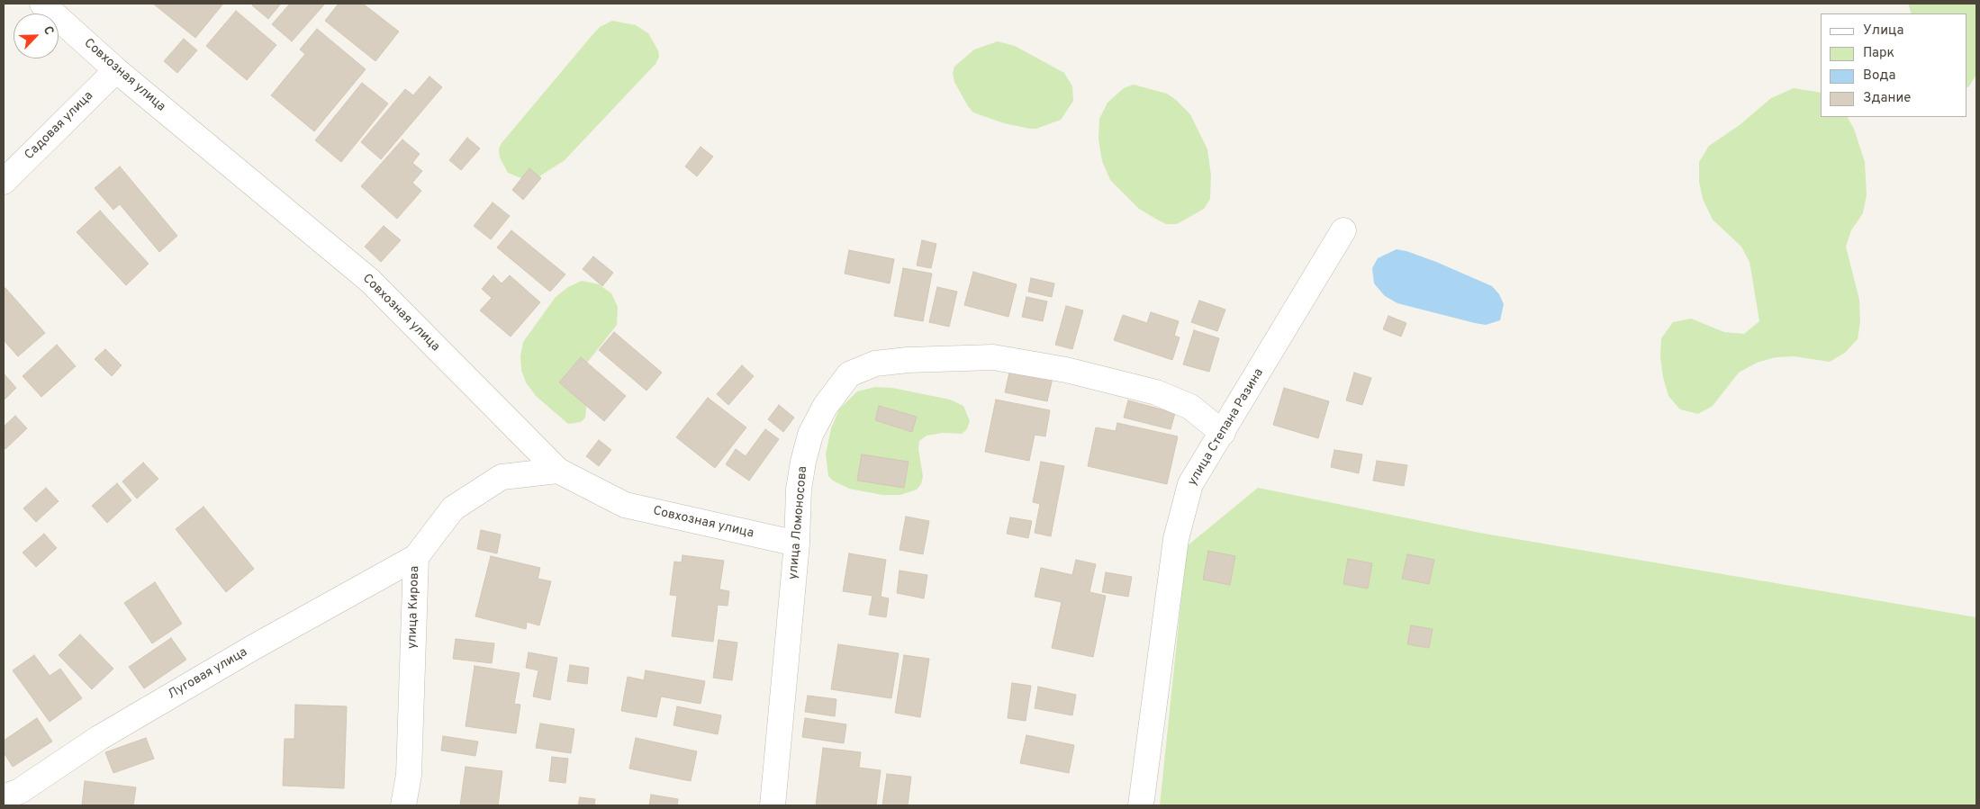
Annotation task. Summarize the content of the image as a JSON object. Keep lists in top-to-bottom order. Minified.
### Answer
{"streets":{"street":["Совхозная улица","Садовая улица","улица Степана Разина","улица Ломоносова","улица Кирова","Луговая улица"]},"crossings":[["Совхозная улица","Садовая улица"],["Совхозная улица","улица Ломоносова"],["Совхозная улица","улица Кирова"],["улица Степана Разина","улица Ломоносова"],["улица Кирова","Луговая улица"]],"legend":["Улица","Парк","Вода","Здание"],"north":"top right"}
